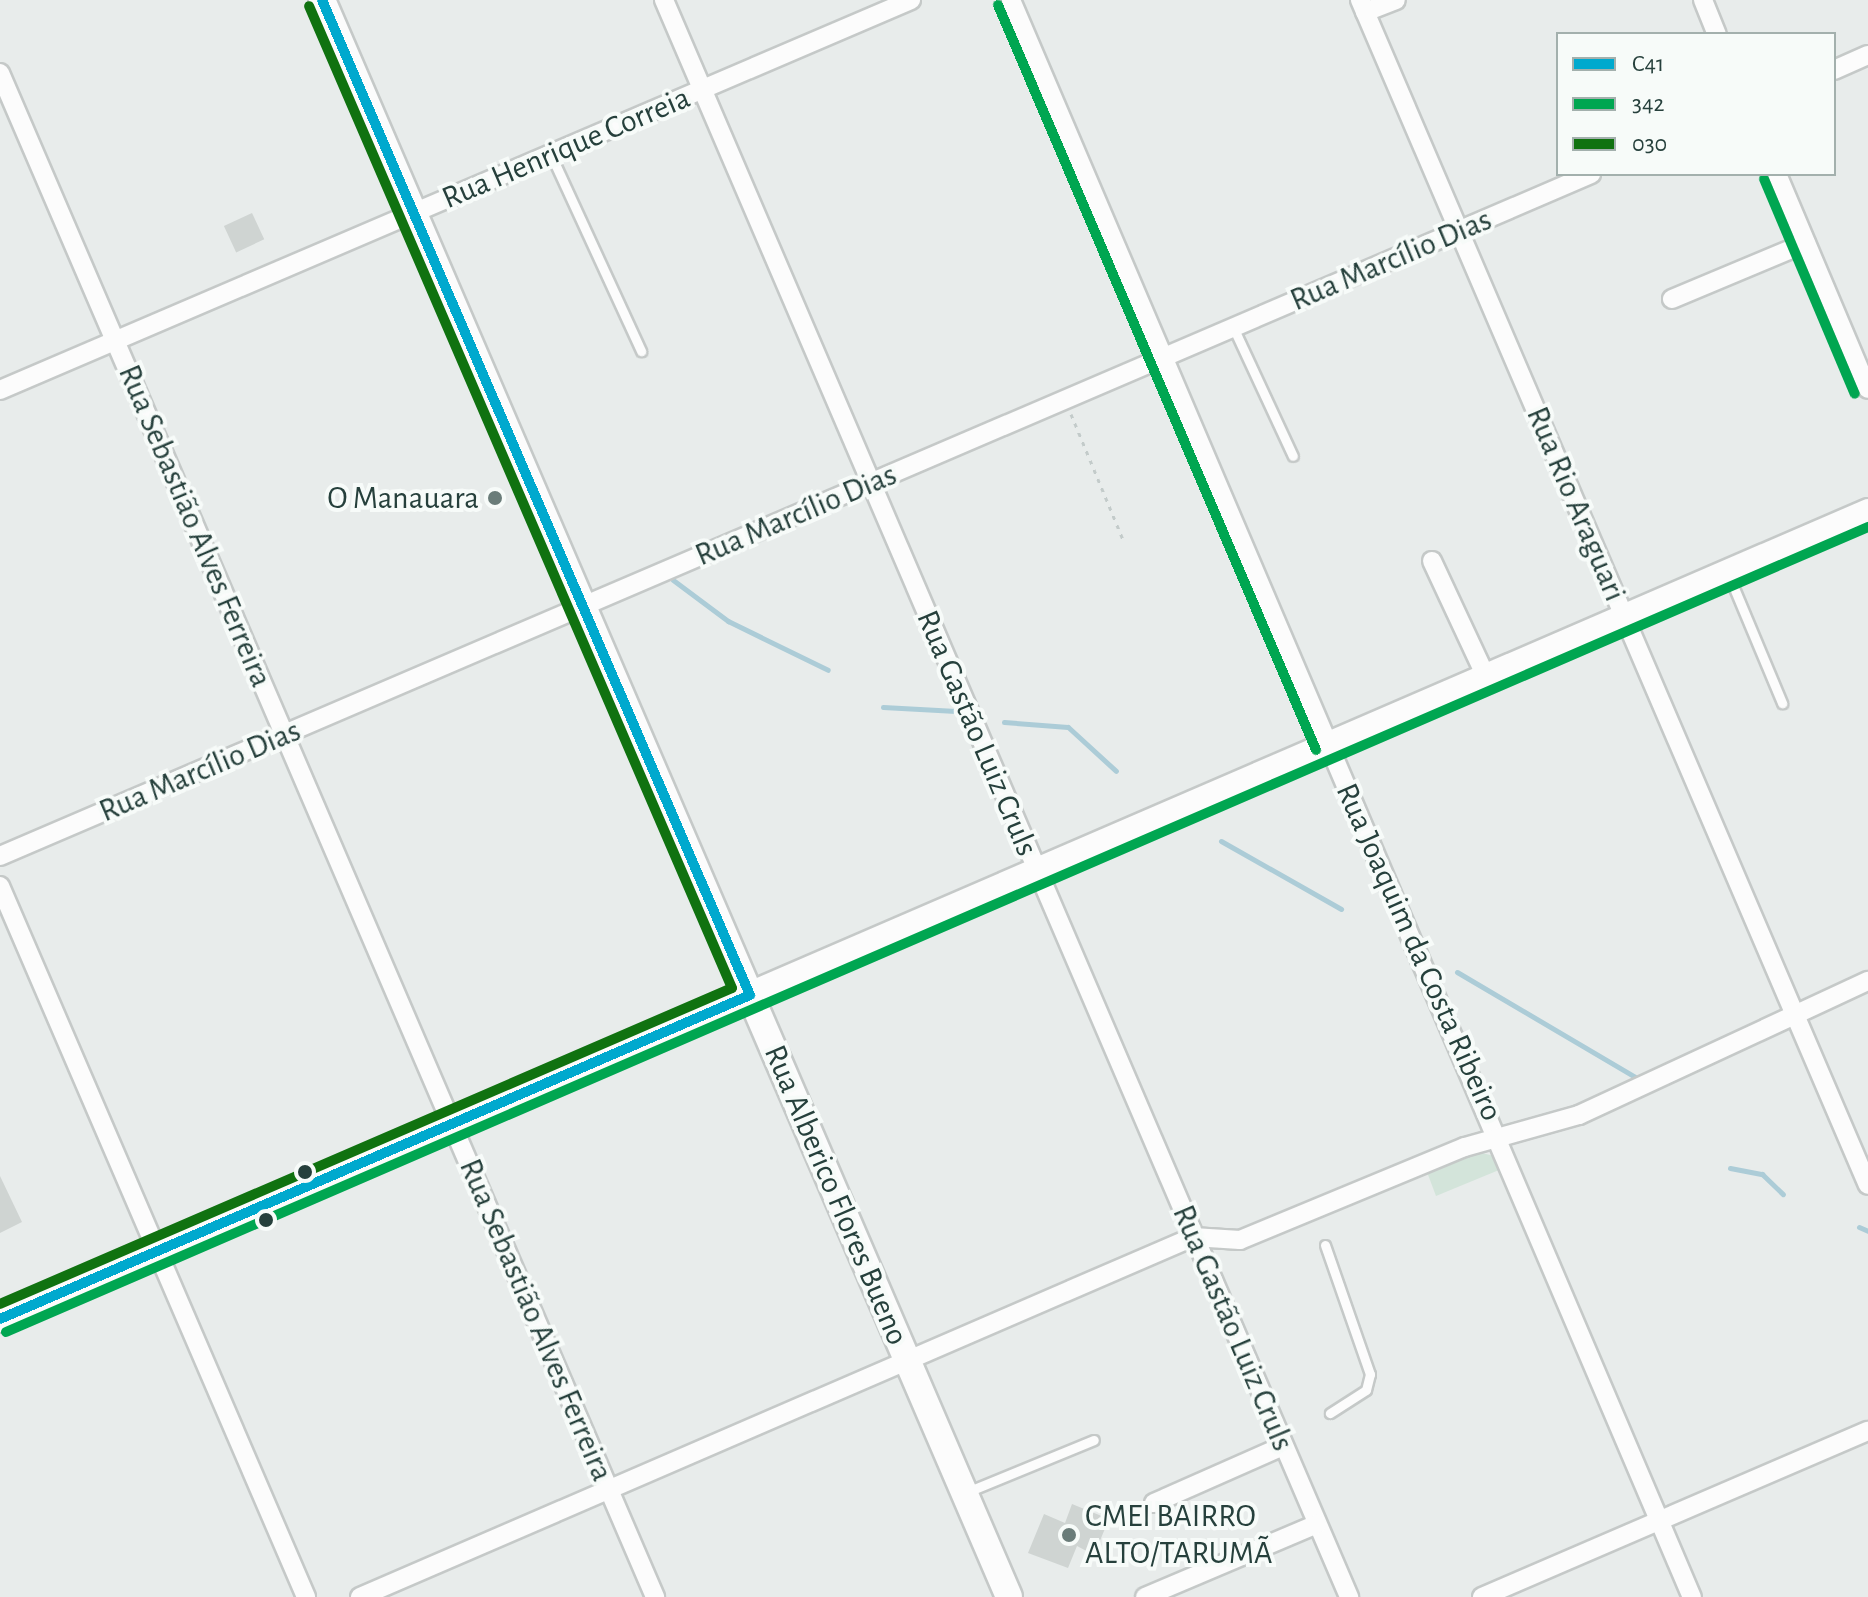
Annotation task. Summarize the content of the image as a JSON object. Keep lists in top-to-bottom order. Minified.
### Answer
{"streets":{"street":["Rua Henrique Correia","Rua Marcílio Dias","Rua Rio Araguari","Rua Sebastião Alves Ferreira","Rua Gastão Luiz Cruls","Rua Joaquim da Costa Ribeiro","Rua Alberico Flores Bueno"]},"crossings":[["Rua Henrique Correia","Rua Sebastião Alves Ferreira"],["Rua Henrique Correia","Rua Gastão Luiz Cruls"],["Rua Henrique Correia","Rua Alberico Flores Bueno"],["Rua Marcílio Dias","Rua Rio Araguari"],["Rua Marcílio Dias","Rua Sebastião Alves Ferreira"],["Rua Marcílio Dias","Rua Gastão Luiz Cruls"],["Rua Marcílio Dias","Rua Joaquim da Costa Ribeiro"],["Rua Marcílio Dias","Rua Alberico Flores Bueno"]],"places":["O Manauara","CMEI BAIRRO ALTO/TARUMÃ"],"lines":["transit line C41","transit line 342","transit line 030"],"legend":["C41","342","030"]}
